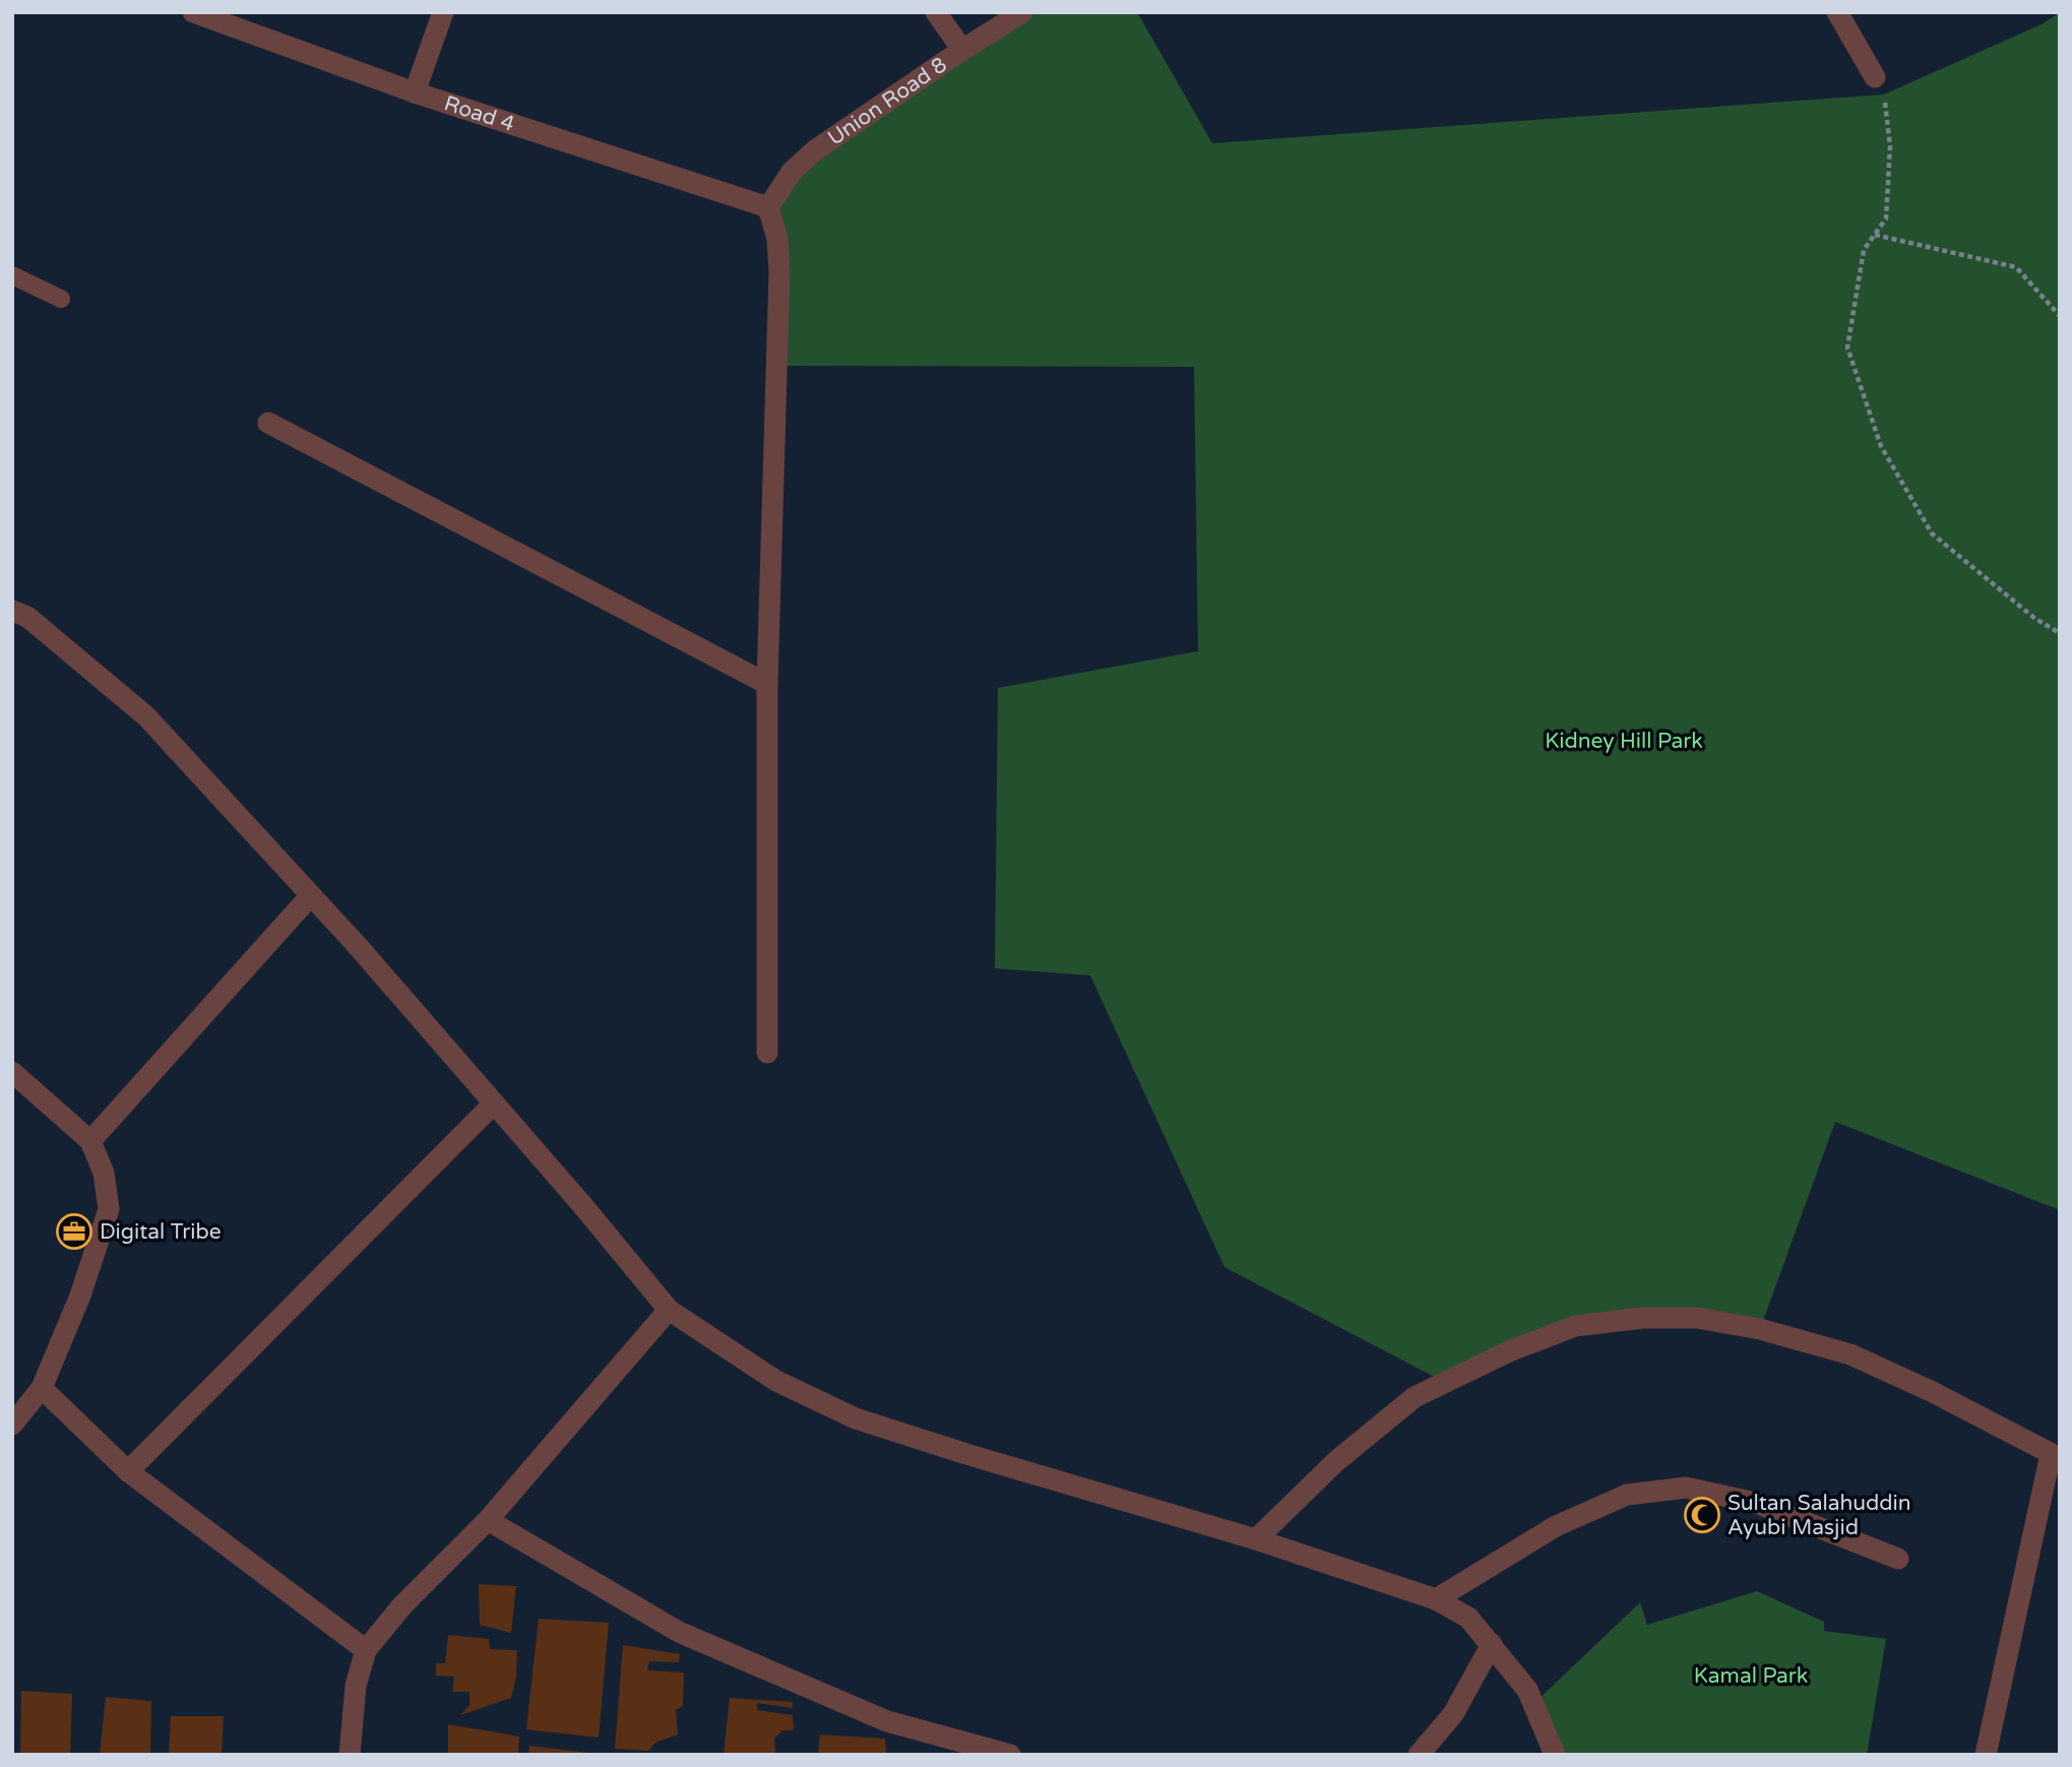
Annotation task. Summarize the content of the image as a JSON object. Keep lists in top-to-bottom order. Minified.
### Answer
{"streets":{"street":["Union Road 8","Road 4"]},"crossings":[["Union Road 8","Road 4"]],"parks":["Kidney Hill Park","Kamal Park"],"places":{"office":["Digital Tribe"],"mosque":["Sultan Salahuddin Ayubi Masjid"]}}
